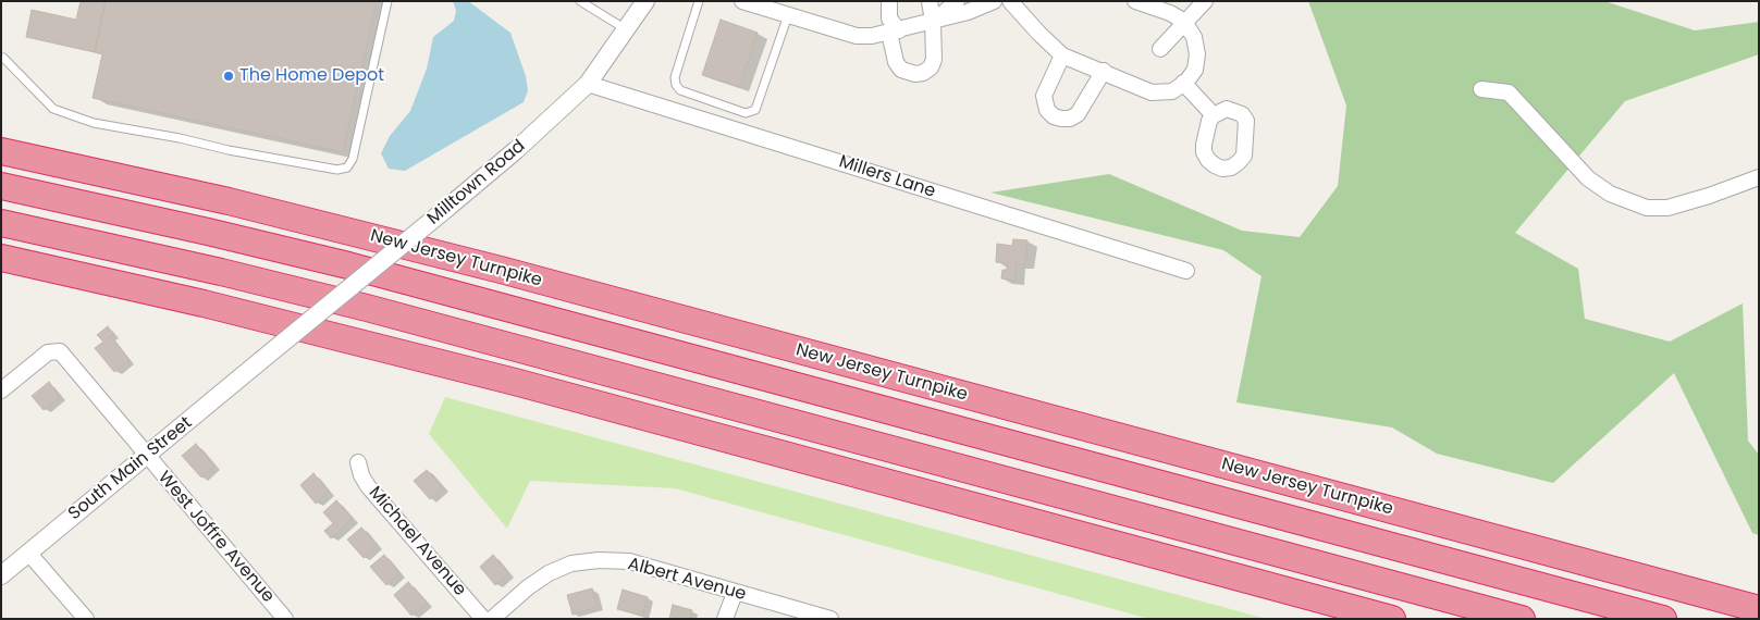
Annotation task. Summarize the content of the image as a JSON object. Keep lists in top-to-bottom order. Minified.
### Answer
{"streets":{"highway":["New Jersey Turnpike"],"street":["Millers Lane","Milltown Road","South Main Street","West Joffre Avenue","Michael Avenue","Albert Avenue"]},"crossings":[["Millers Lane","Milltown Road"],["Milltown Road","South Main Street"],["South Main Street","West Joffre Avenue"]],"places":["The Home Depot"]}
